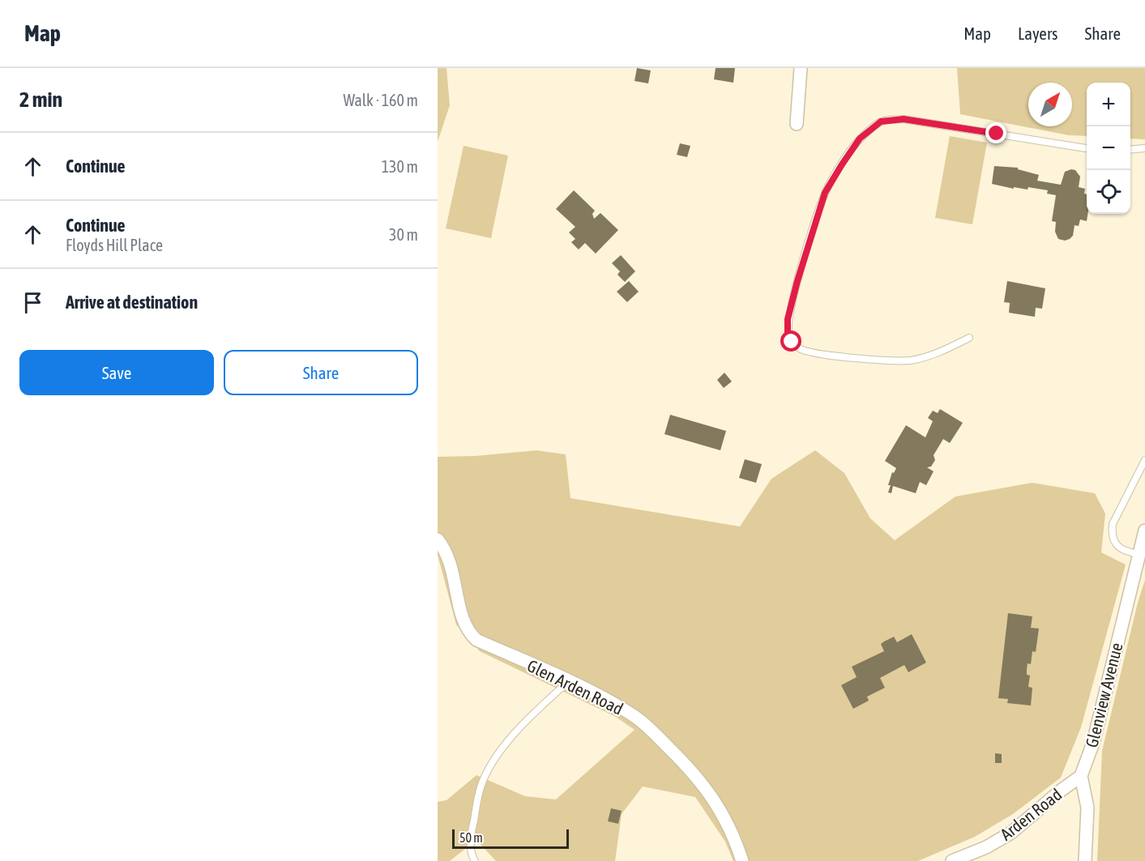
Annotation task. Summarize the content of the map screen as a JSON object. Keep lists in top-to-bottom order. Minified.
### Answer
{"streets":{"street":["Glen Arden Road","Glenview Avenue","Arden Road"]},"crossings":[["Glenview Avenue","Arden Road"]],"scale_bar":"50 m","north":"top right","page":{"header":"Map","nav":["Map","Layers","Share"],"heading":["2 min","Walk · 160 m"],"map_buttons":["+","−"],"list":[["Continue","130 m"],["Continue","Floyds Hill Place","30 m"],"Arrive at destination"],"buttons":["Save","Share"],"scale":"50 m"}}
